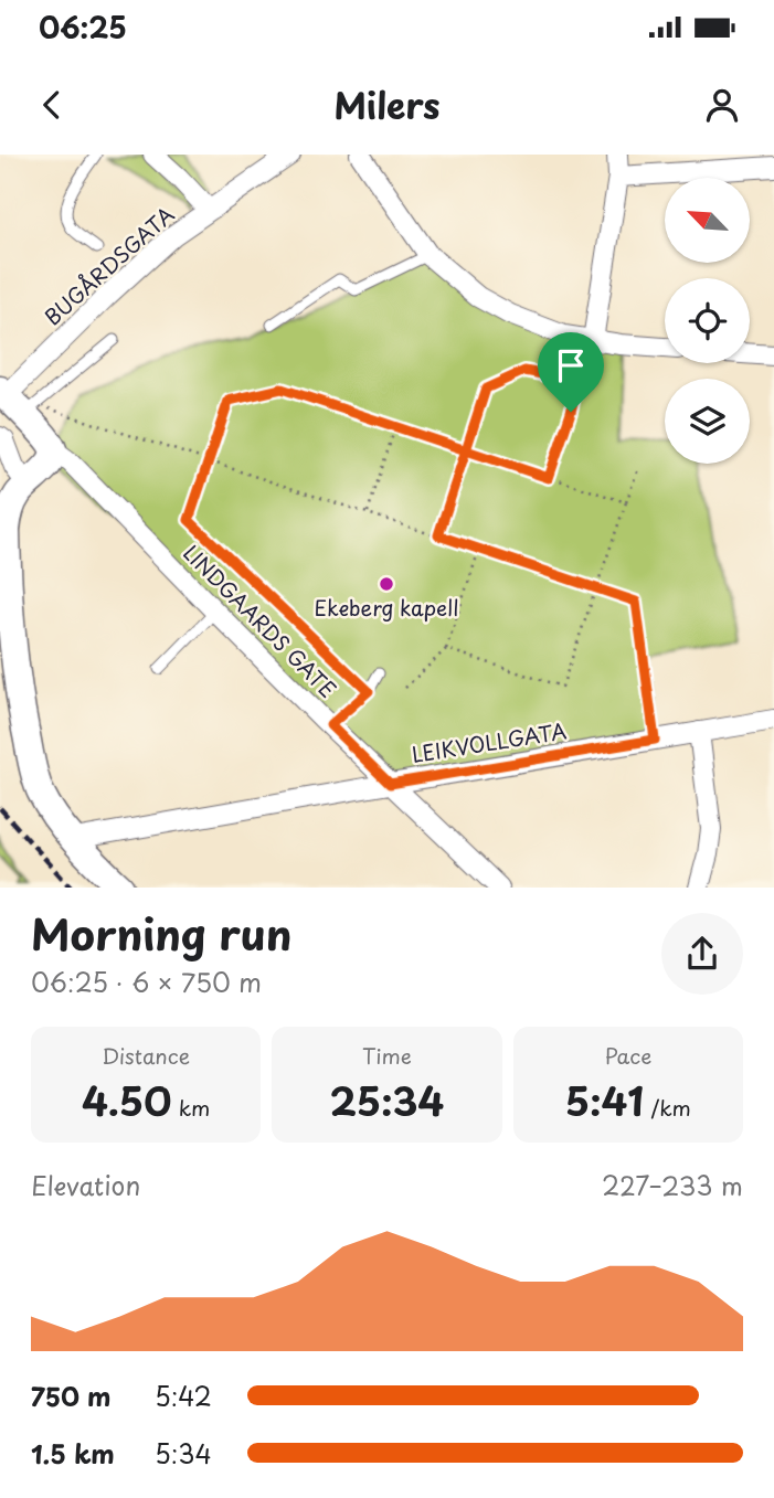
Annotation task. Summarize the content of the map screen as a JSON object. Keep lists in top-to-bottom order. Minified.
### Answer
{"streets":{"street":["BUGÅRDSGATA","LINDGAARDS GATE","LEIKVOLLGATA"]},"crossings":[["LINDGAARDS GATE","LEIKVOLLGATA"]],"places":["Ekeberg kapell"],"north":"top left","page":{"status":"06:25","header":"Milers","heading":["Morning run","06:25 · 6 × 750 m"],"stats":[["Distance","4.50 km"],["Time","25:34"],["Pace","5:41 /km"]],"chart":["Elevation","227–233 m"],"list":[{"name":"750 m","note":"5:42"},{"name":"1.5 km","note":"5:34"}]}}
